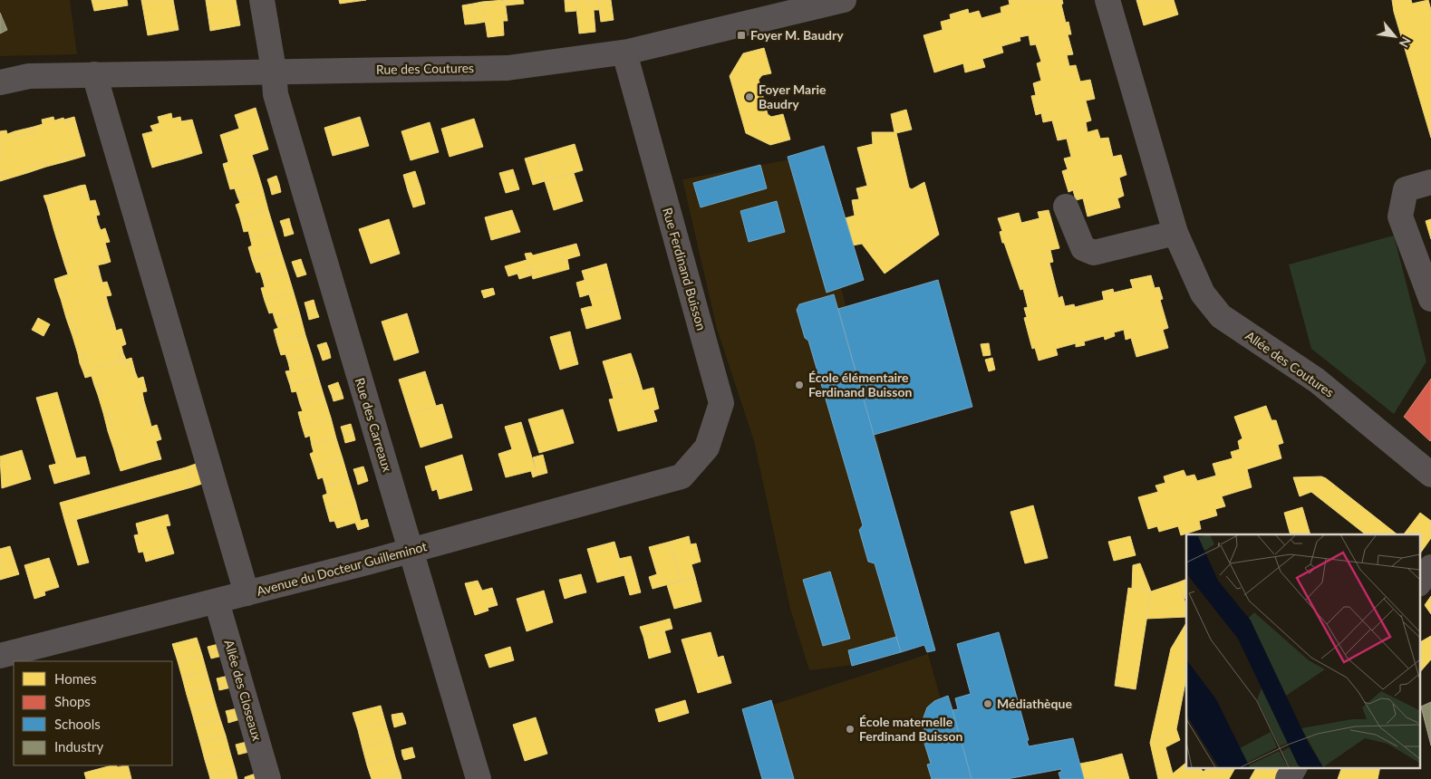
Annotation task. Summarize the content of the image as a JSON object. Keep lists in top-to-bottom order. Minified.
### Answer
{"streets":{"street":["Rue des Coutures","Rue Ferdinand Buisson","Allée des Coutures","Rue des Carreaux","Avenue du Docteur Guilleminot","Allée des Closeaux"]},"crossings":[["Rue des Coutures","Rue Ferdinand Buisson"],["Rue des Coutures","Rue des Carreaux"],["Rue Ferdinand Buisson","Avenue du Docteur Guilleminot"],["Rue des Carreaux","Avenue du Docteur Guilleminot"],["Avenue du Docteur Guilleminot","Allée des Closeaux"]],"places":{"transit":["Foyer M. Baudry"],"other":["Foyer Marie Baudry","École élémentaire Ferdinand Buisson","Médiathèque","École maternelle Ferdinand Buisson"]},"legend":["Homes","Shops","Schools","Industry"],"north":"bottom right"}
